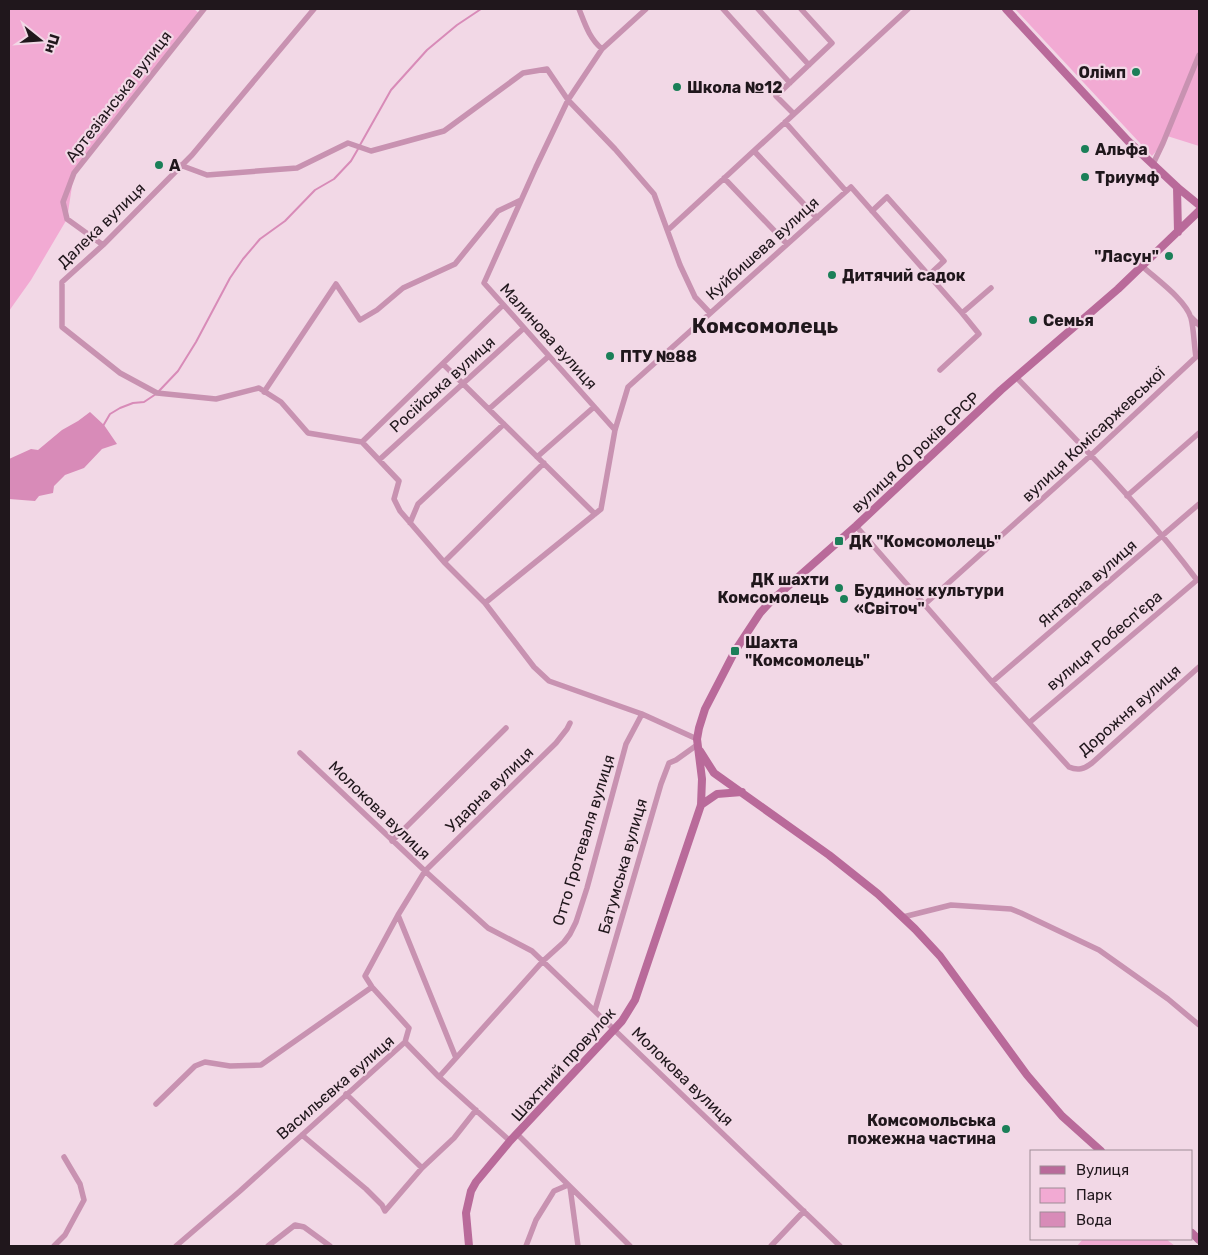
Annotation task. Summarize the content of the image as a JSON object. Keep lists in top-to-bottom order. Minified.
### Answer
{"streets":{"street":["Артезіанська вулиця","Далека вулиця","Куйбишева вулиця","Малинова вулиця","Російська вулиця","вулиця Комісаржевської","вулиця 60 років СРСР","Янтарна вулиця","вулиця Робесп'єра","Дорожня вулиця","Ударна вулиця","Молокова вулиця","Отто Гротеваля вулиця","Батумська вулиця","Шахтний провулок","Васильєвка вулиця"]},"crossings":[["Артезіанська вулиця","Далека вулиця"],["Куйбишева вулиця","Малинова вулиця"],["Малинова вулиця","Російська вулиця"],["вулиця Комісаржевської","вулиця 60 років СРСР"],["вулиця 60 років СРСР","Батумська вулиця"],["вулиця 60 років СРСР","Шахтний провулок"],["Янтарна вулиця","вулиця Робесп'єра"],["вулиця Робесп'єра","Дорожня вулиця"],["Ударна вулиця","Молокова вулиця"],["Молокова вулиця","Отто Гротеваля вулиця"],["Молокова вулиця","Батумська вулиця"],["Молокова вулиця","Шахтний провулок"],["Отто Гротеваля вулиця","Васильєвка вулиця"],["Батумська вулиця","Шахтний провулок"],["Шахтний провулок","Васильєвка вулиця"]],"districts":["Комсомолець"],"places":{"other":["Олімп","Школа №12","Альфа","А","Триумф","\"Ласун\"","Дитячий садок","Семья","ПТУ №88","ДК шахти Комсомолець","Будинок культури «Світоч\"","Комсомольська пожежна частина"],"transit":["ДК \"Комсомолець\"","Шахта \"Комсомолець\""]},"legend":["Вулиця","Парк","Вода"],"north":"right"}
